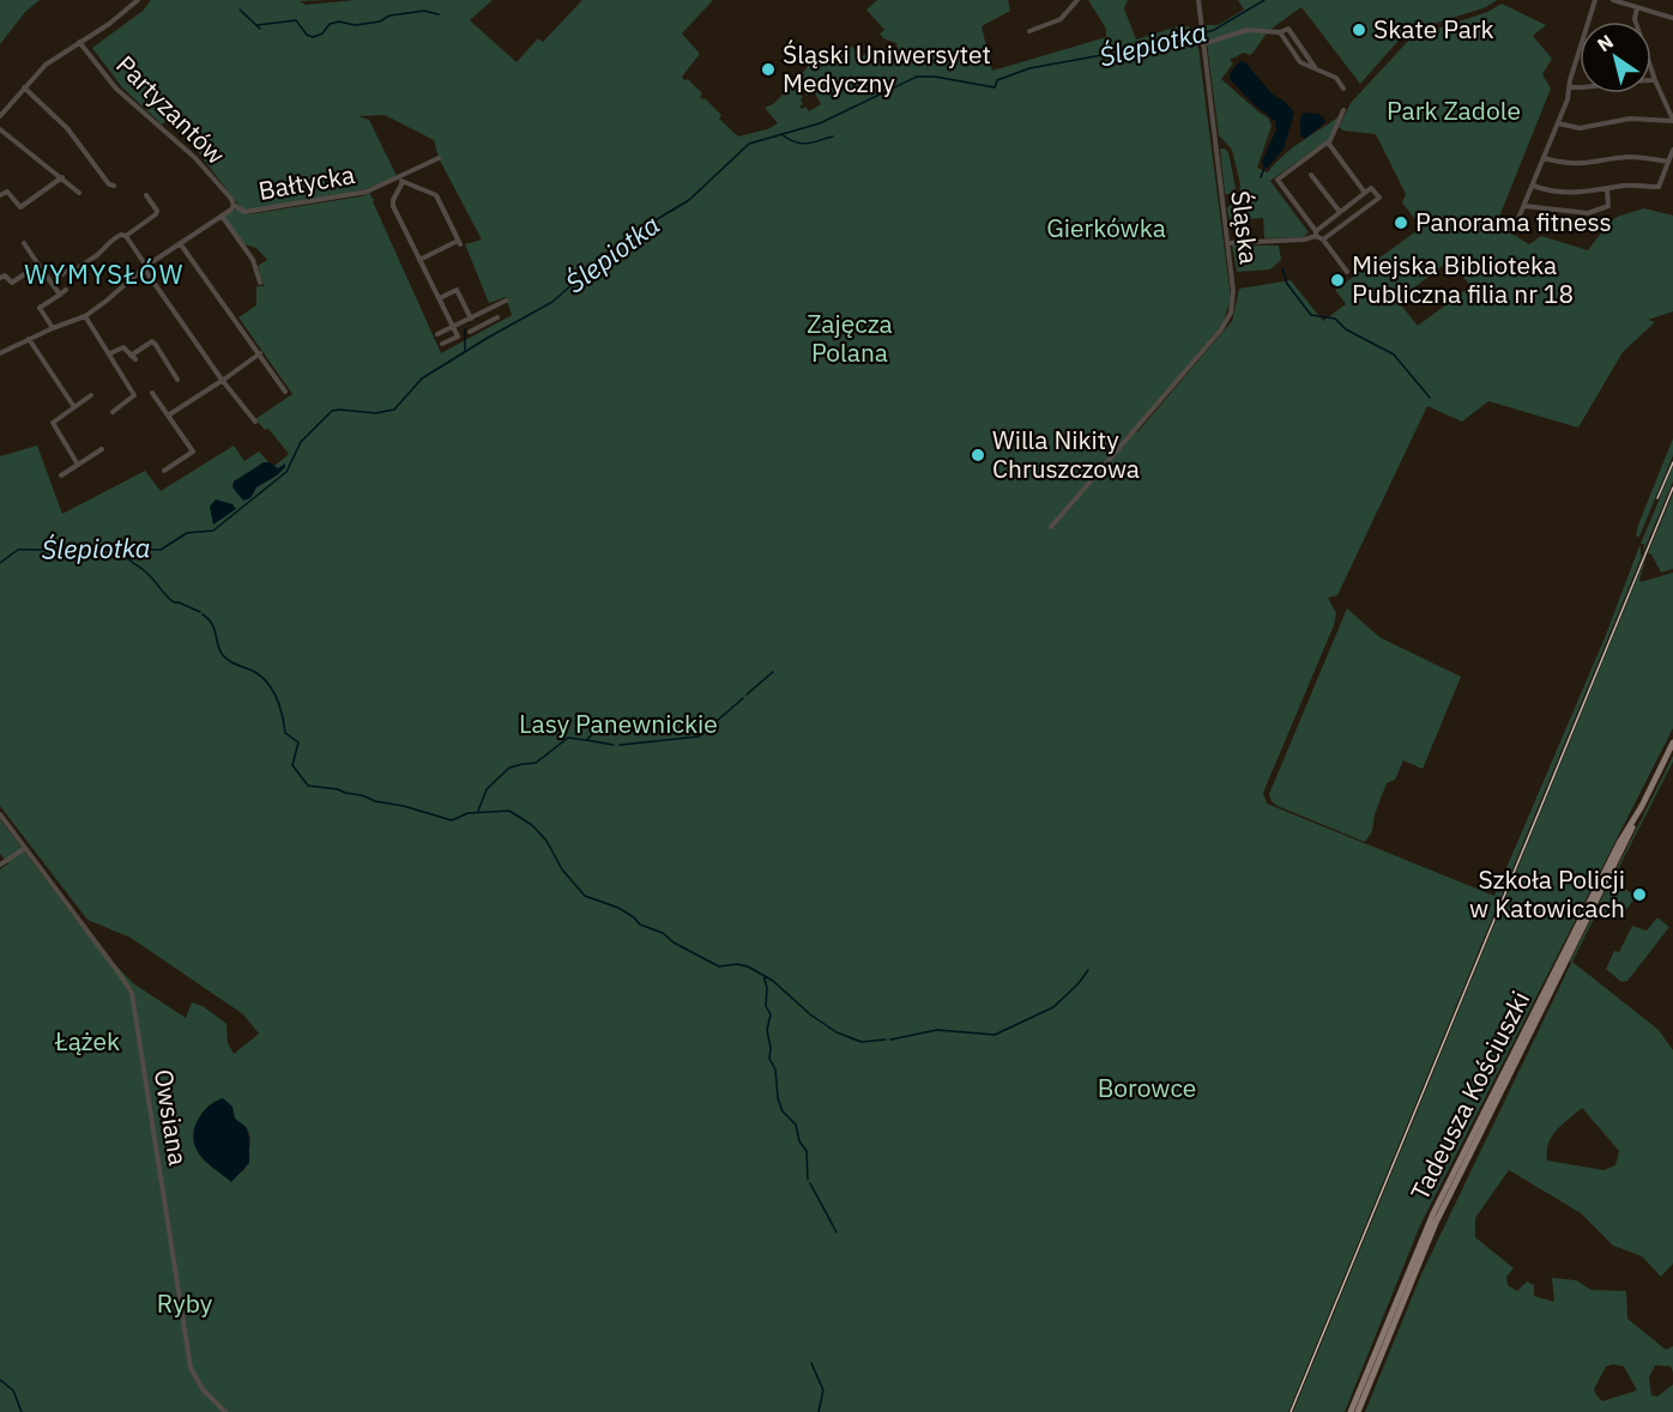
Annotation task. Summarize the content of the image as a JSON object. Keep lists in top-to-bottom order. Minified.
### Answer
{"streets":{"main road":["Tadeusza Kościuszki"],"street":["Partyzantów","Bałtycka","Śląska","Owsiana"]},"crossings":[["Partyzantów","Bałtycka"]],"districts":["WYMYSŁÓW"],"water":["Ślepiotka"],"parks":["Park Zadole","Gierkówka","Zajęcza Polana","Lasy Panewnickie","Łążek","Borowce","Ryby"],"places":["Skate Park","Śląski Uniwersytet Medyczny","Panorama fitness","Miejska Biblioteka Publiczna filia nr 18","Willa Nikity Chruszczowa","Szkoła Policji w Katowicach"],"north":"top left"}
